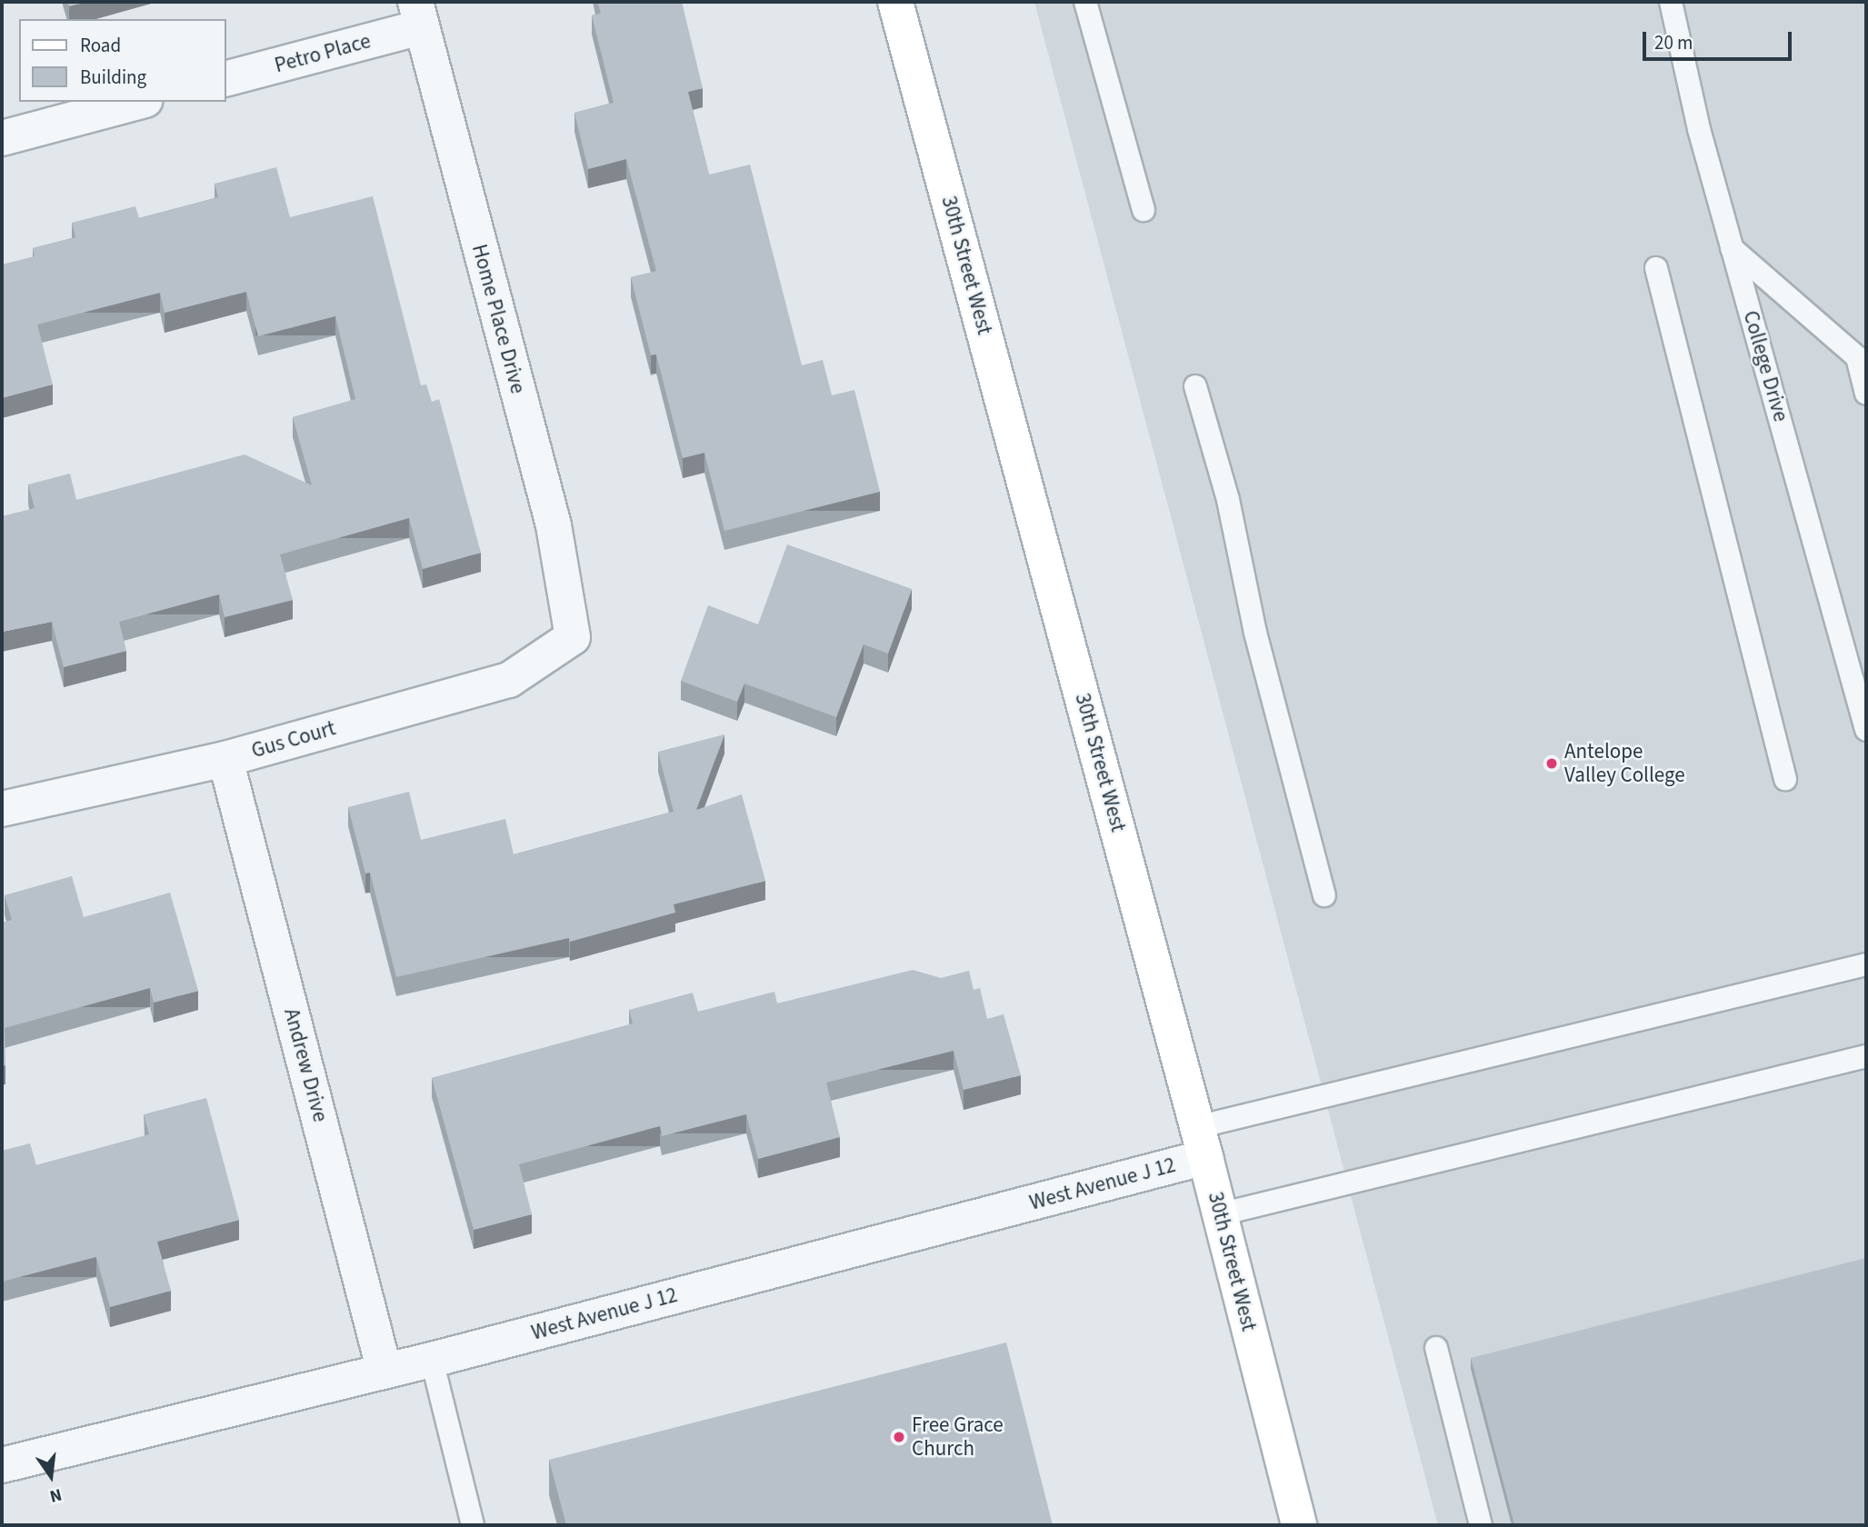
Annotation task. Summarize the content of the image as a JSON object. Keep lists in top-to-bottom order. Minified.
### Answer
{"streets":{"main road":["30th Street West"],"street":["Petro Place","Home Place Drive","Gus Court","Andrew Drive","West Avenue J 12"],"lane":["College Drive"]},"crossings":[["Petro Place","Home Place Drive"],["30th Street West","West Avenue J 12"],["Home Place Drive","Gus Court"],["Gus Court","Andrew Drive"],["Andrew Drive","West Avenue J 12"]],"places":["Antelope Valley College","Free Grace Church"],"legend":["Road","Building"],"scale_bar":"20 m","north":"bottom"}
